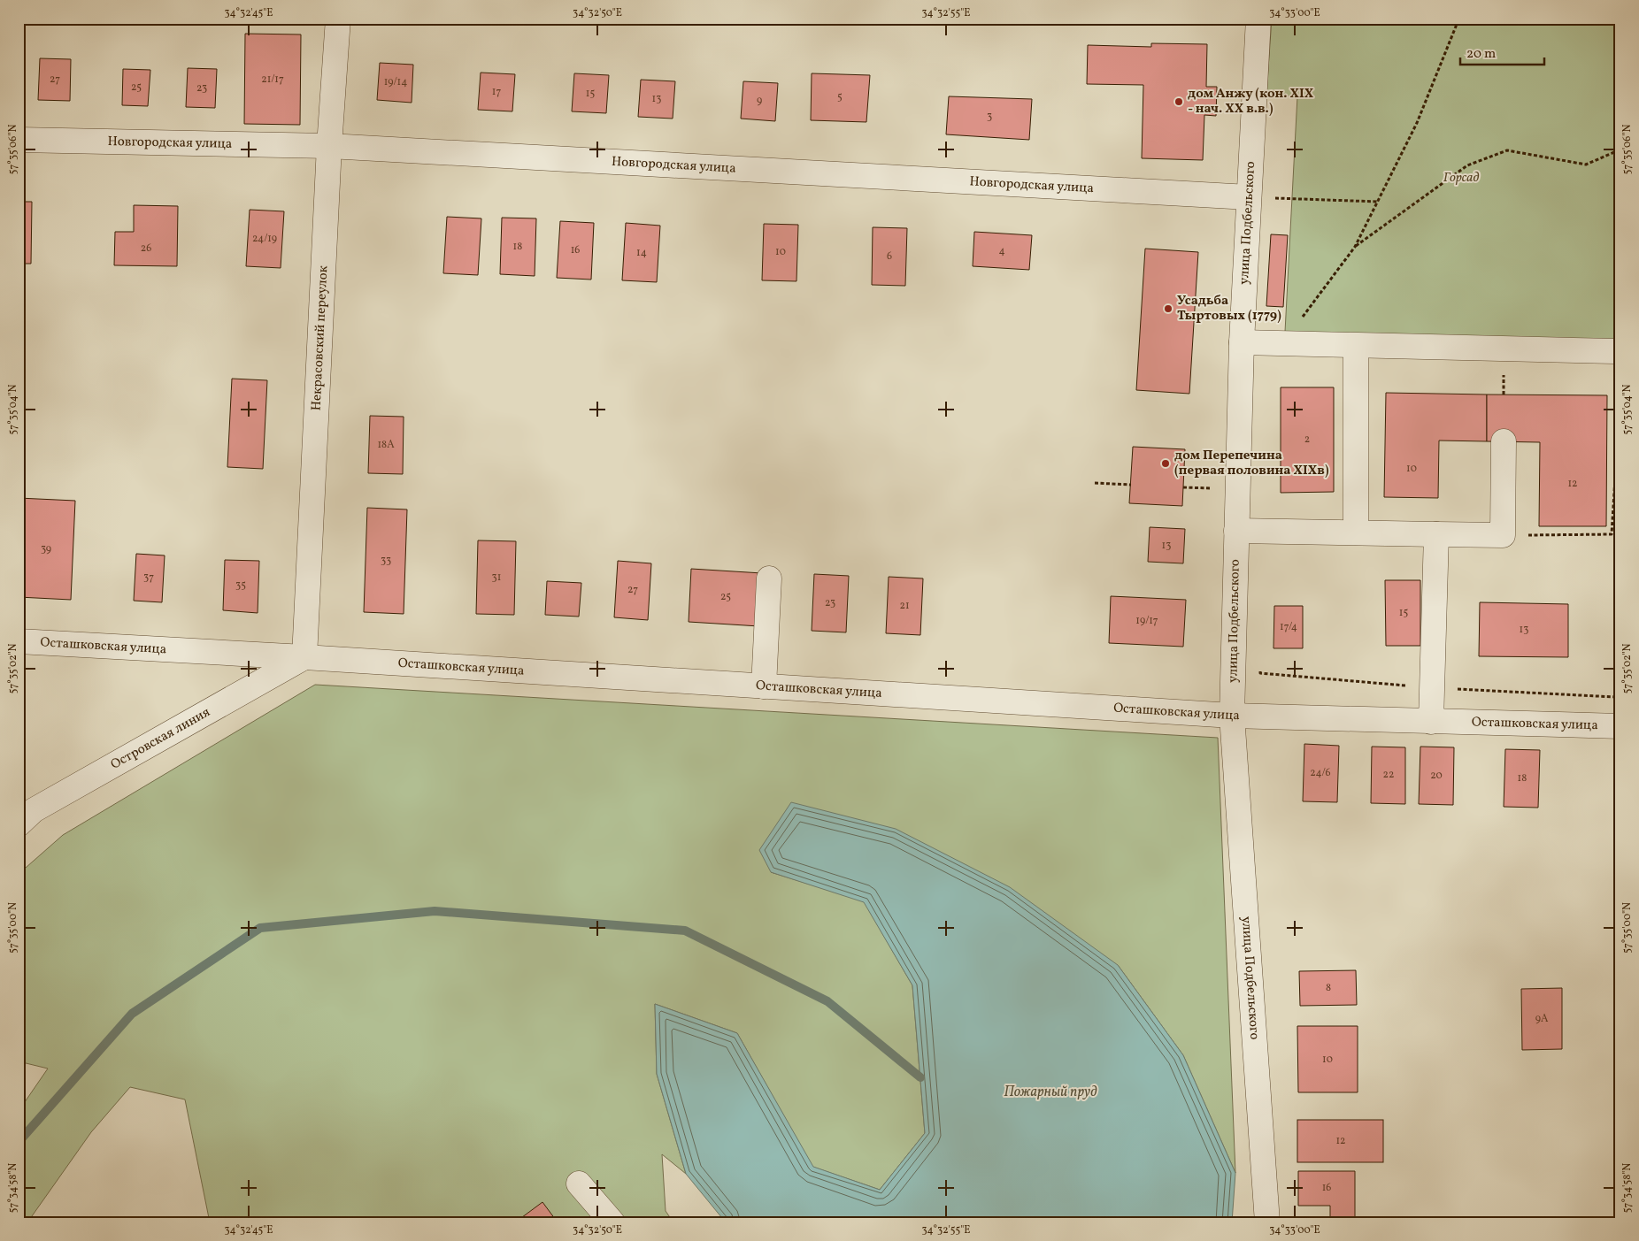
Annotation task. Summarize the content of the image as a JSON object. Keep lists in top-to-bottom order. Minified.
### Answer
{"streets":{"street":["Новгородская улица","улица Подбельского","Некрасовский переулок","Осташковская улица","Островская линия"]},"crossings":[["Новгородская улица","улица Подбельского"],["Новгородская улица","Некрасовский переулок"],["улица Подбельского","Осташковская улица"],["Некрасовский переулок","Осташковская улица"],["Некрасовский переулок","Островская линия"],["Осташковская улица","Островская линия"]],"water":["Пожарный пруд"],"parks":["Горсад"],"places":["дом Анжу (кон. XIX - нач. XX в.в.)","Усадьба Тыртовых (1779)","дом Перепечина (первая половина XIXв)"],"house_numbers":["27","21/17","19/14","25","23","17","15","5","13","9","3","24/19","18","26","16","4","10","14","6","2","18А","10","12","13","39","33","37","31","35","27","25","23","21","15","19/17","17/4","13","24/6","22","20","18","8","9А","10","12","16"],"scale_bar":"20 m","coordinates":["34°32'45\"E","34°32'50\"E","34°32'55\"E","34°33'00\"E","57°35'06\"N","57°35'04\"N","57°35'02\"N","57°35'00\"N","57°34'58\"N"]}
